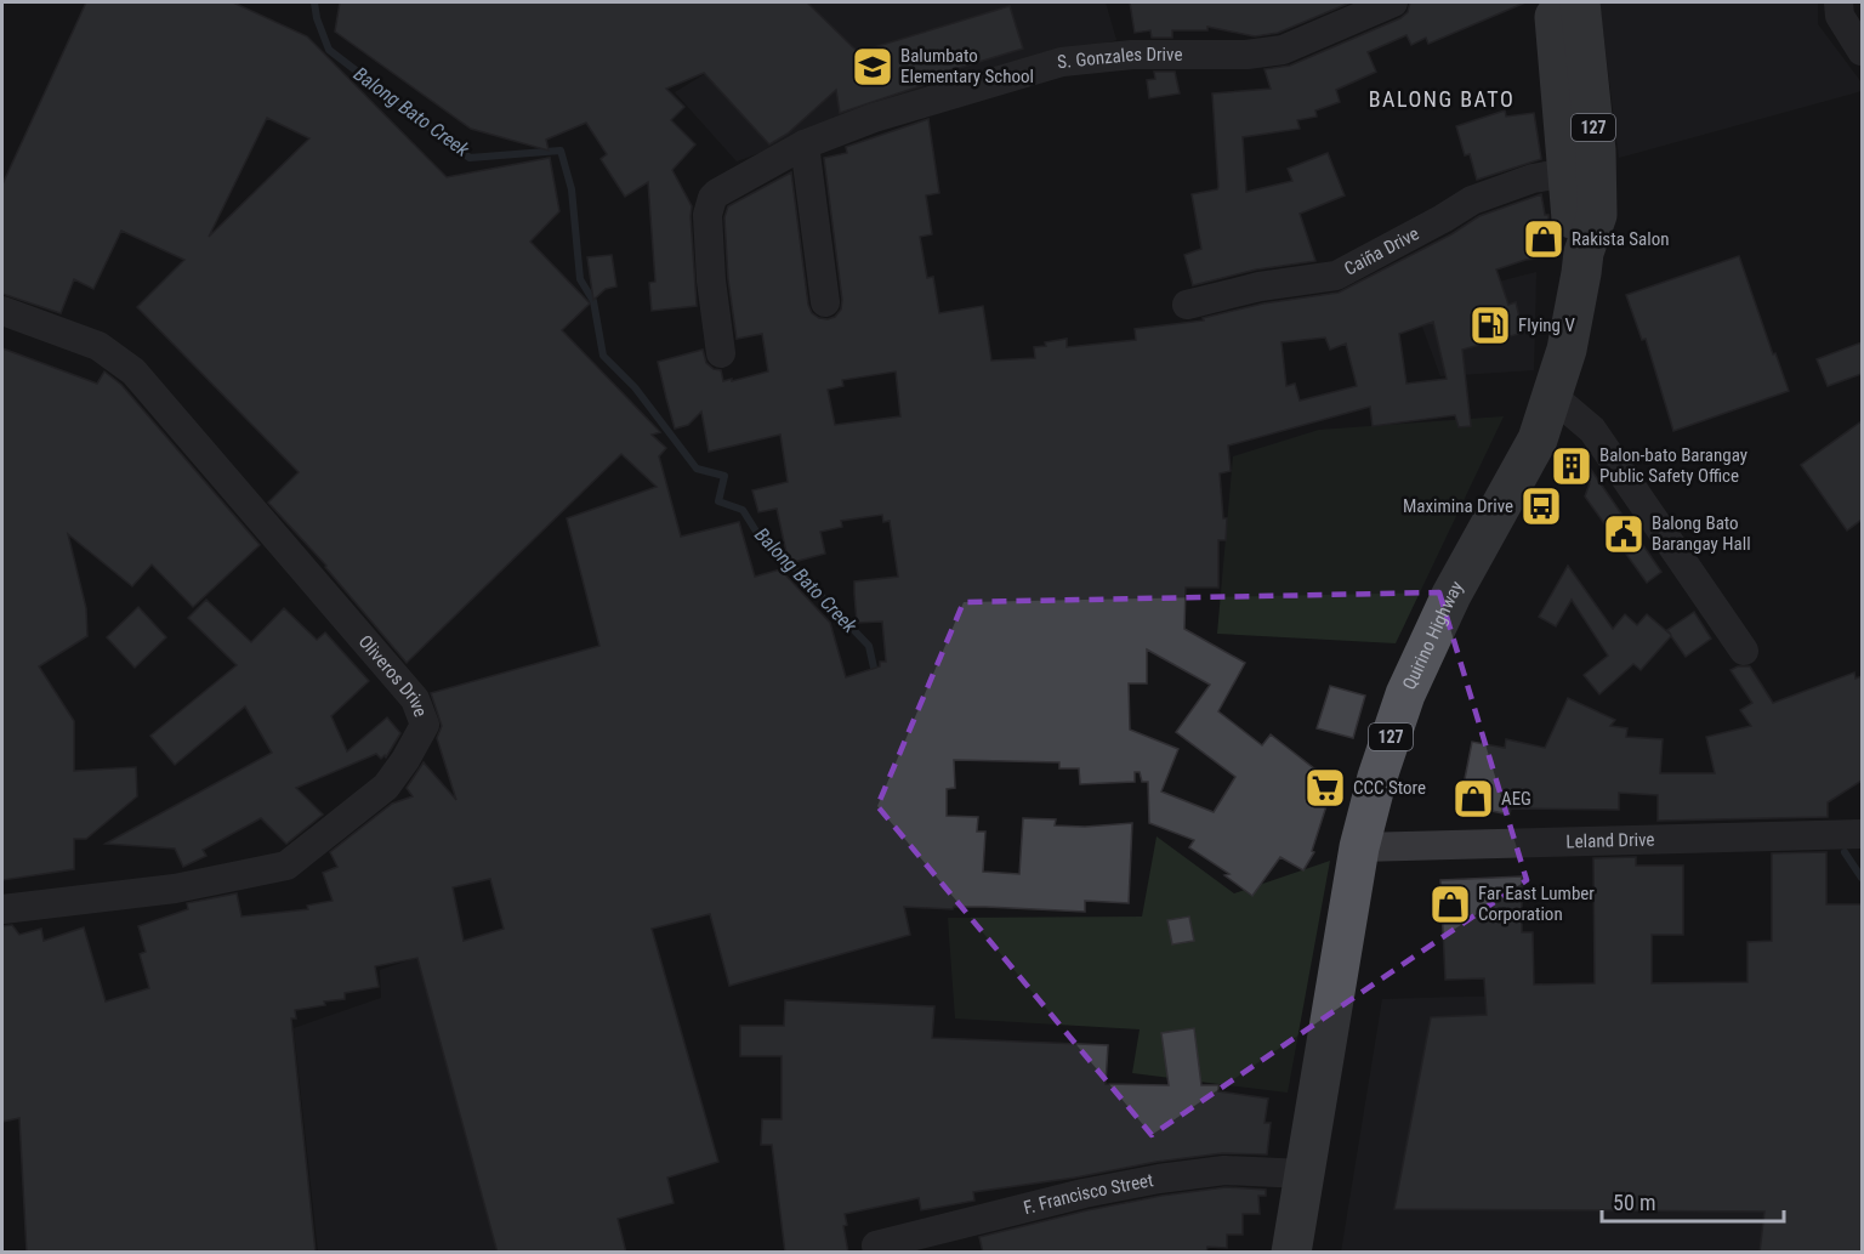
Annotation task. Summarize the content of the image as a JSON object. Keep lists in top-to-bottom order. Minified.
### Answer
{"streets":{"main road":["127","Quirino Highway"],"street":["S. Gonzales Drive","Caiña Drive","Oliveros Drive","Leland Drive","F. Francisco Street"]},"crossings":[["Caiña Drive","Quirino Highway"],["Quirino Highway","Leland Drive"],["Quirino Highway","F. Francisco Street"]],"districts":["BALONG BATO"],"water":["Balong Bato Creek"],"places":{"school or university":["Balumbato Elementary School"],"shop":["Rakista Salon","AEG","Far East Lumber Corporation"],"fuel station":["Flying V"],"building":["Balon-bato Barangay Public Safety Office"],"bus stop":["Maximina Drive"],"public building":["Balong Bato Barangay Hall"],"supermarket":["CCC Store"]},"scale_bar":"50 m"}
